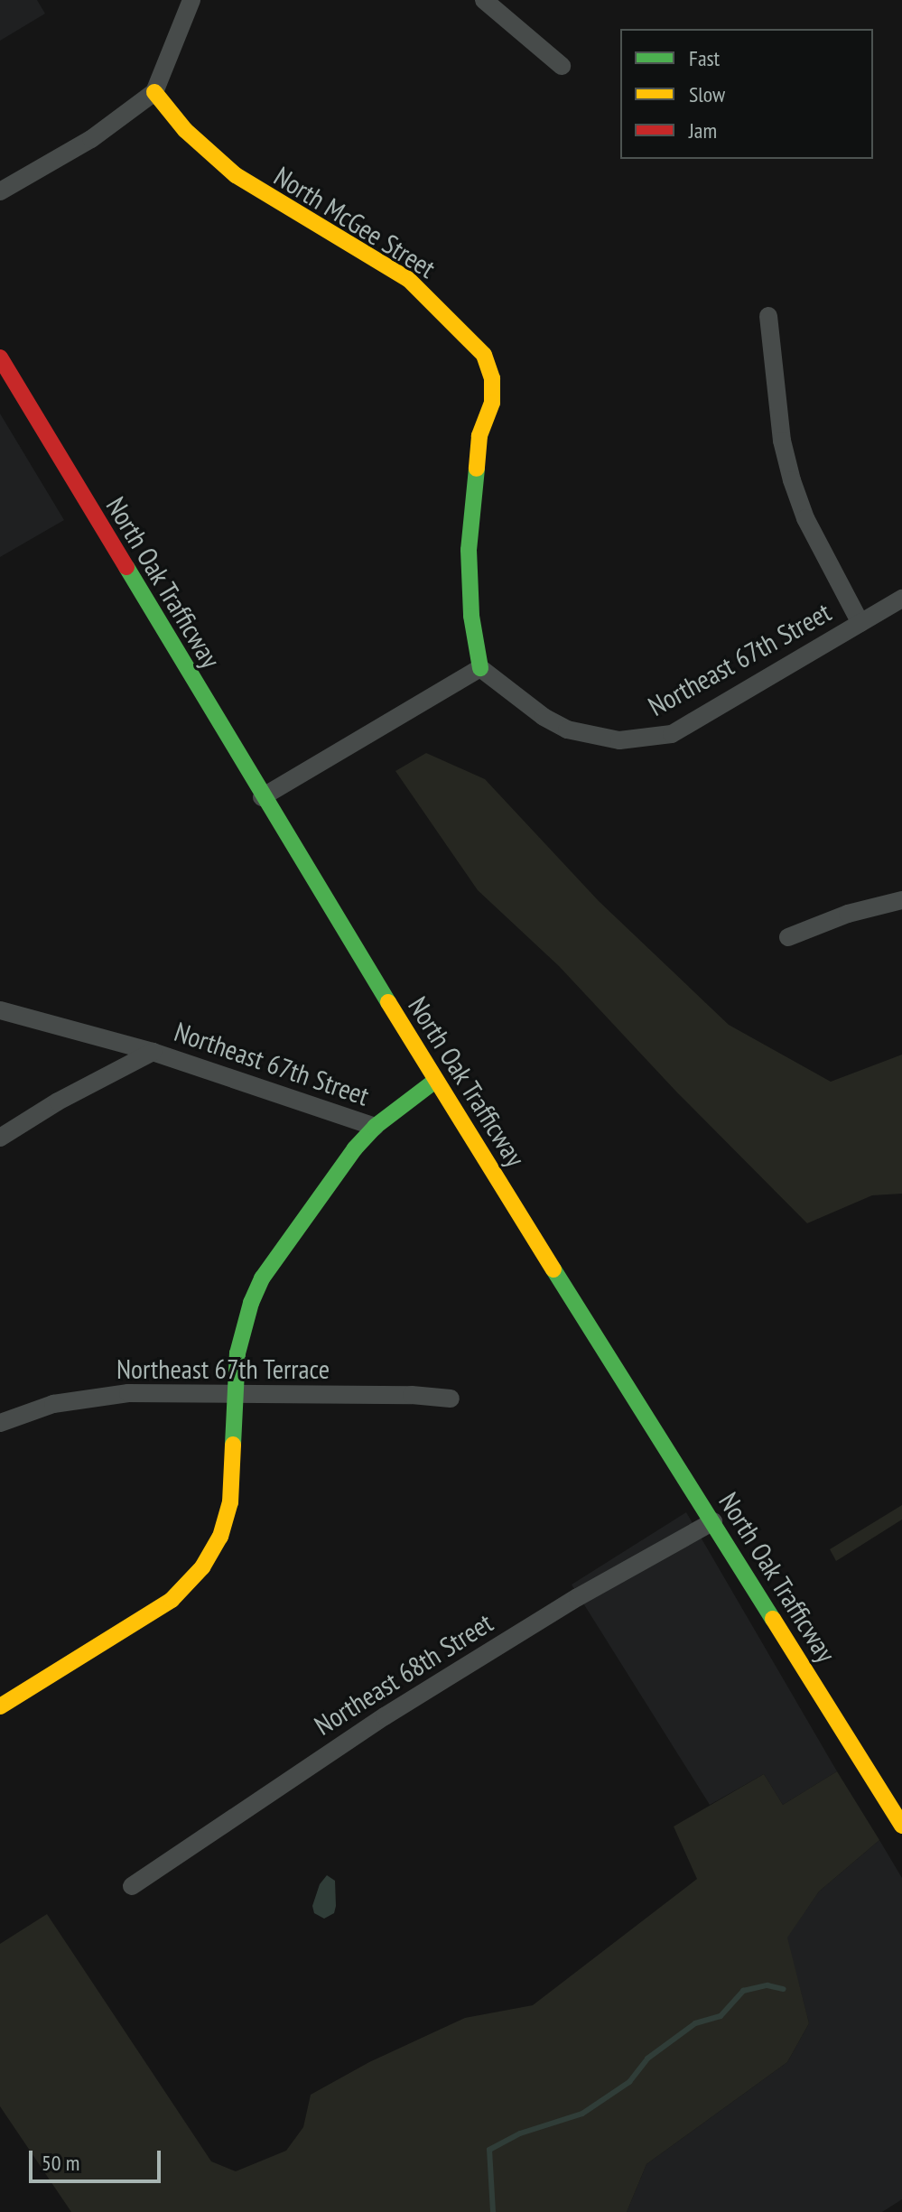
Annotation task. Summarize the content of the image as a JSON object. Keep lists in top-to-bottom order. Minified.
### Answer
{"streets":{"main road":["North McGee Street","North Oak Trafficway"],"street":["Northeast 67th Street","Northeast 67th Terrace","Northeast 68th Street"]},"crossings":[["North McGee Street","Northeast 67th Street"],["North Oak Trafficway","Northeast 68th Street"]],"legend":["Fast","Slow","Jam"],"scale_bar":"50 m"}
